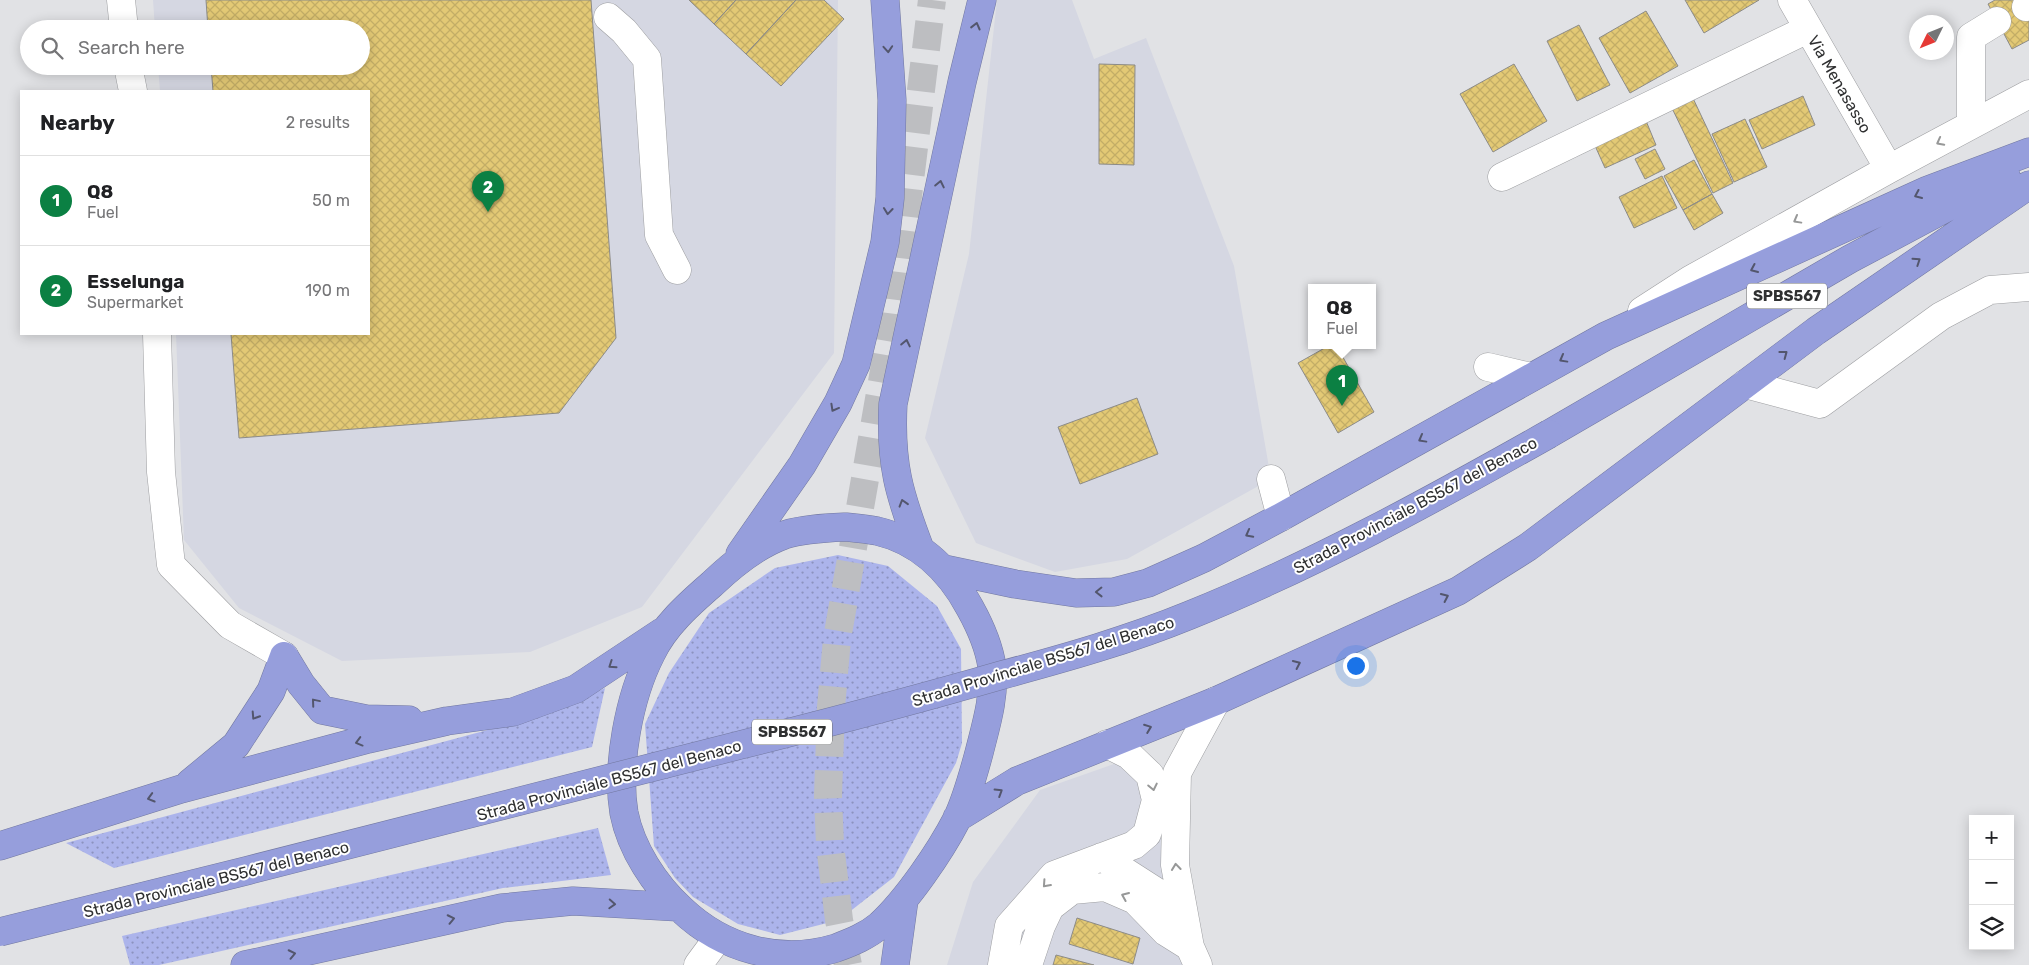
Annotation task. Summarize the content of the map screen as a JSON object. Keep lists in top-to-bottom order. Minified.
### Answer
{"streets":{"highway":["SPBS567","Strada Provinciale BS567 del Benaco"],"street":["Via Menasasso"]},"north":"bottom left","page":{"search":"Search here","heading":["Nearby","2 results"],"list":[{"mark":"1","name":"Q8","note":"Fuel","value":"50 m"},{"mark":"2","name":"Esselunga","note":"Supermarket","value":"190 m"}],"pins":["2","1"],"popup":["Q8","Fuel"],"map_buttons":["+","−"]}}
